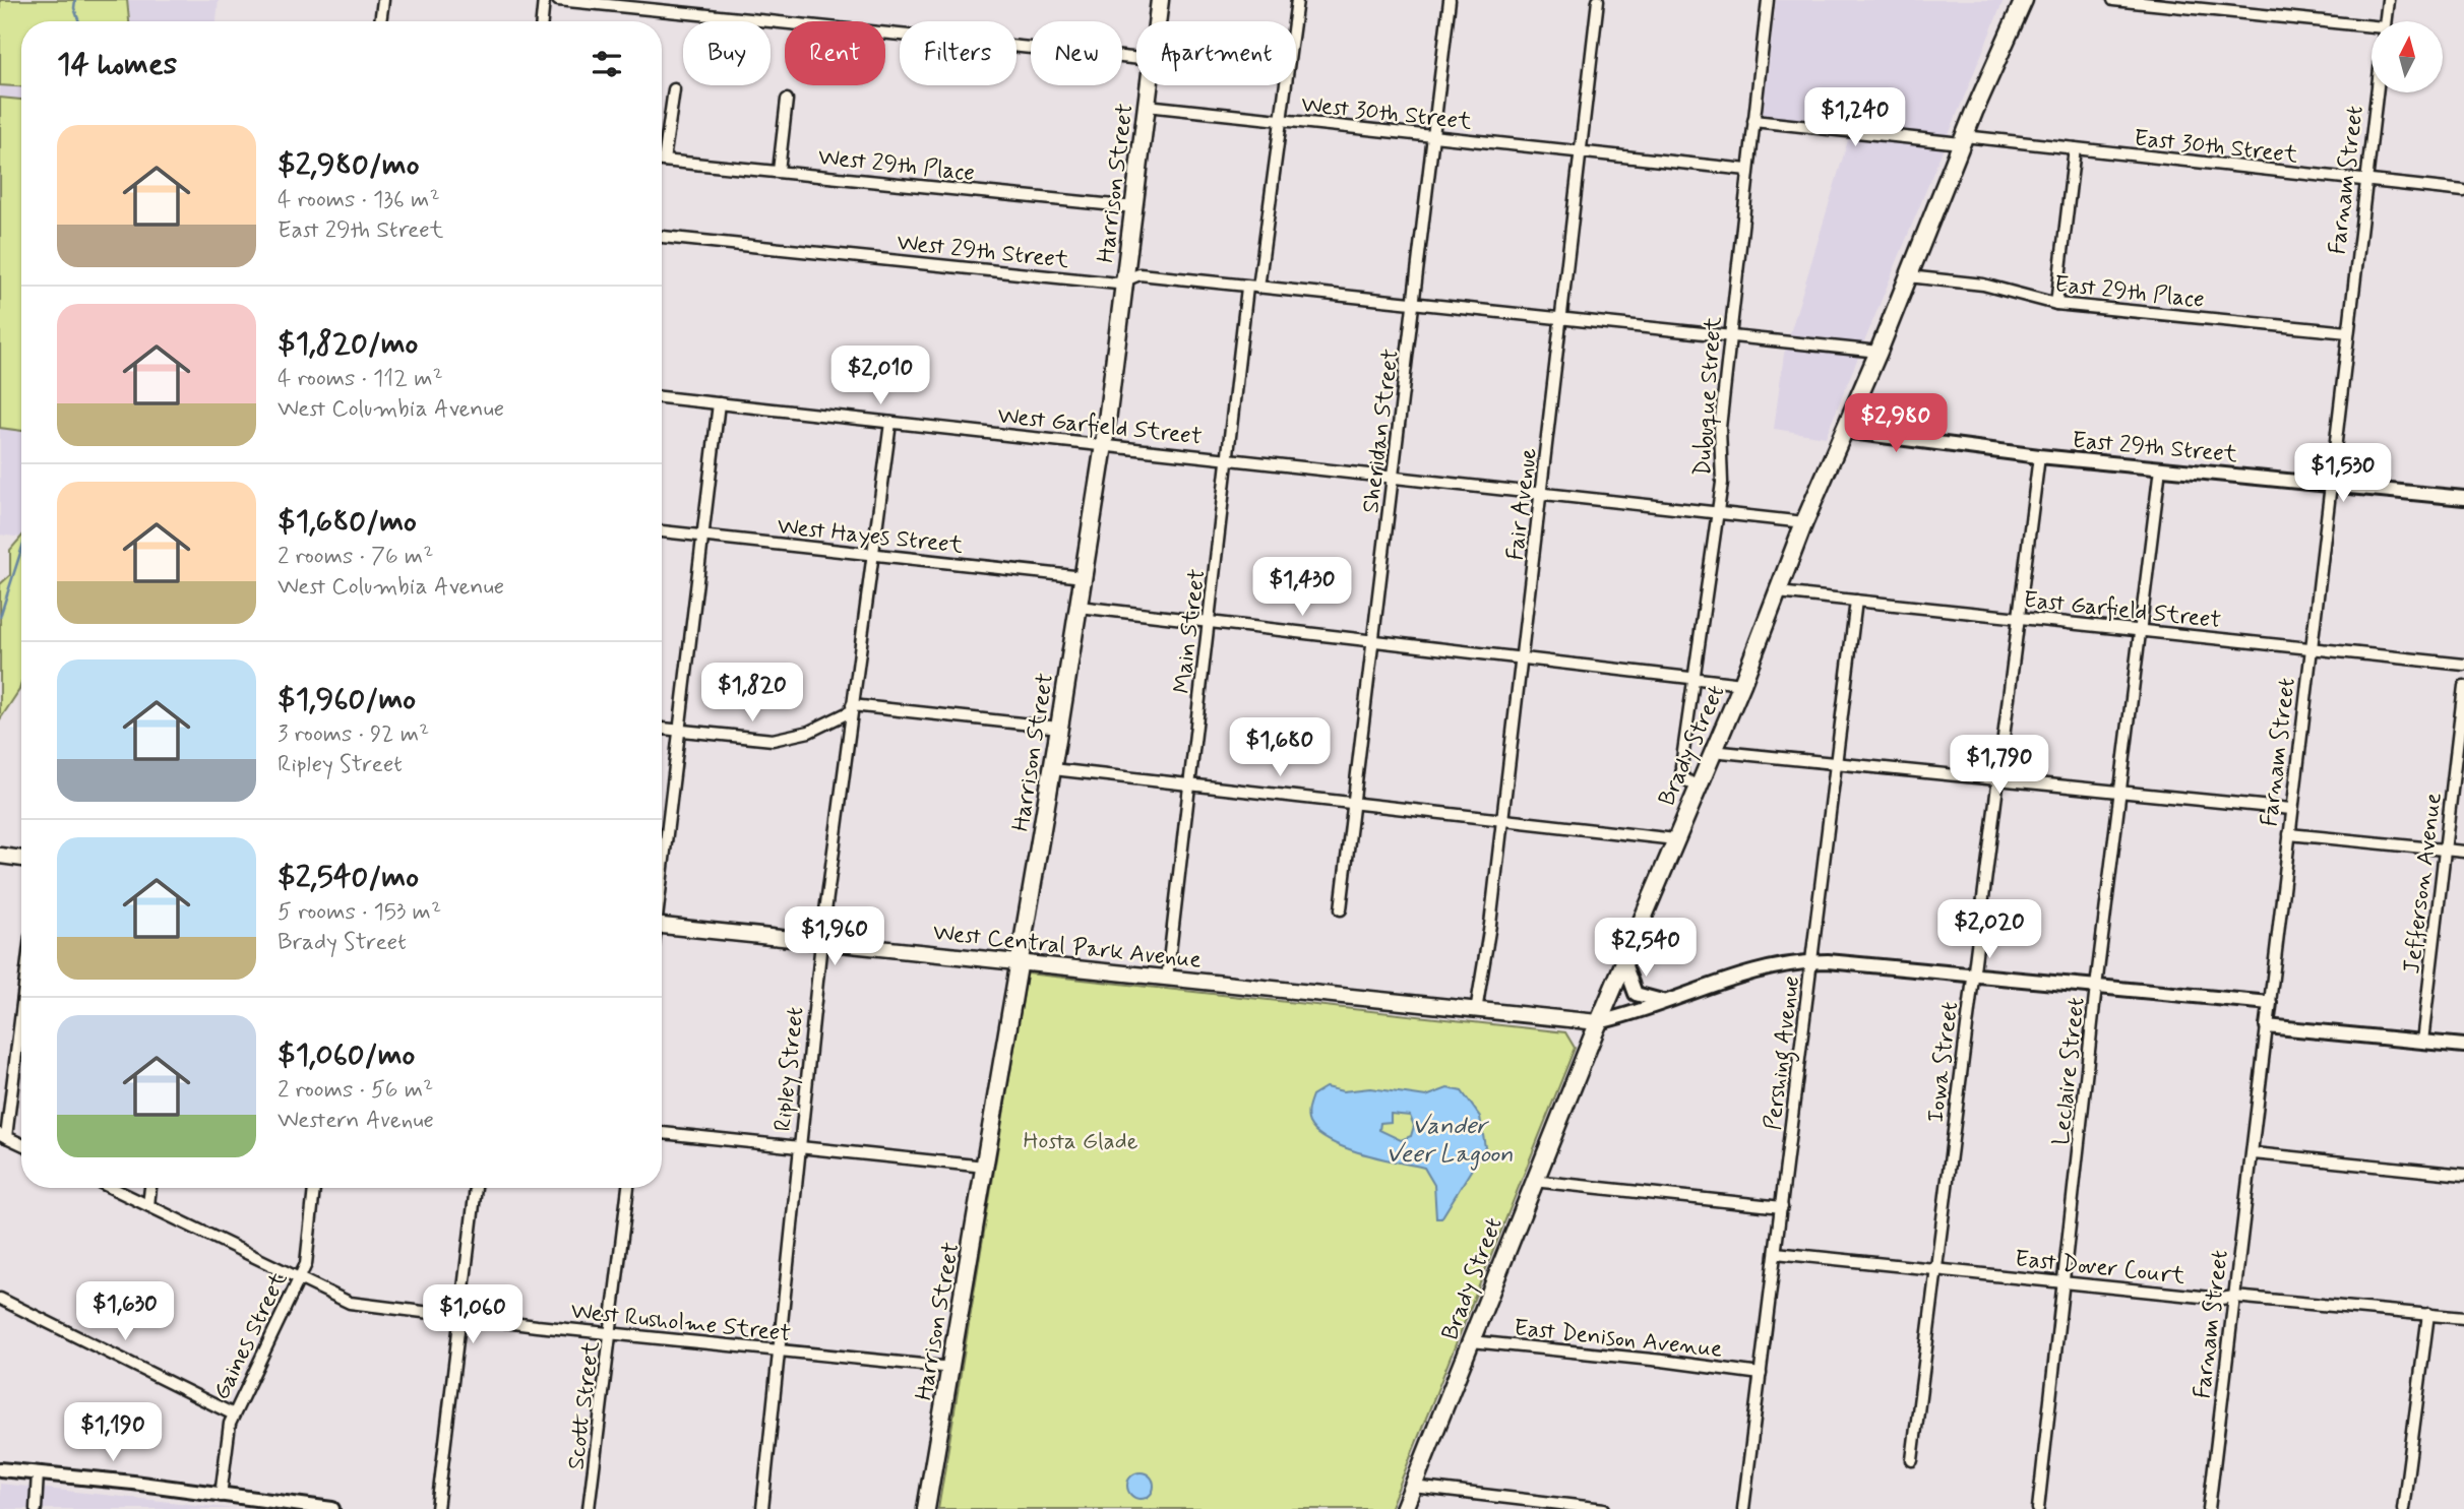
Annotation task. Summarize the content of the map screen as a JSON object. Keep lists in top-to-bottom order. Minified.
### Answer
{"streets":{"highway":["Harrison Street","Brady Street"],"main road":["West Central Park Avenue"],"street":["West 30th Street","East 30th Street","West 29th Place","Farnam Street","West 29th Street","East 29th Place","Dubuque Street","West Garfield Street","Sheridan Street","East 29th Street","Fair Avenue","West Hayes Street","East Garfield Street","Main Street","Jefferson Avenue","Pershing Avenue","Iowa Street","Ripley Street","Leclaire Street","East Dover Court","West Rusholme Street","Gaines Street","East Denison Avenue","Scott Street"]},"crossings":[["West 30th Street","Harrison Street"],["West 30th Street","Sheridan Street"],["West 30th Street","Fair Avenue"],["West 30th Street","Main Street"],["East 30th Street","Farnam Street"],["East 30th Street","Dubuque Street"],["East 30th Street","Brady Street"],["West 29th Place","Harrison Street"],["Farnam Street","East 29th Place"],["Farnam Street","East 29th Street"],["Farnam Street","East Garfield Street"],["Farnam Street","East Dover Court"],["Harrison Street","West 29th Street"],["Harrison Street","West Garfield Street"],["Harrison Street","West Hayes Street"],["Harrison Street","West Central Park Avenue"],["Harrison Street","West Rusholme Street"],["West 29th Street","Sheridan Street"],["West 29th Street","Fair Avenue"],["West 29th Street","Main Street"],["East 29th Place","Brady Street"],["Dubuque Street","Brady Street"],["West Garfield Street","Sheridan Street"],["West Garfield Street","Fair Avenue"],["West Garfield Street","Main Street"],["West Garfield Street","Ripley Street"],["East 29th Street","Brady Street"],["East 29th Street","Iowa Street"],["East 29th Street","Leclaire Street"],["Fair Avenue","West Central Park Avenue"],["West Hayes Street","Ripley Street"],["East Garfield Street","Brady Street"],["East Garfield Street","Pershing Avenue"],["East Garfield Street","Iowa Street"],["East Garfield Street","Leclaire Street"],["Main Street","West Central Park Avenue"],["Brady Street","West Central Park Avenue"],["Brady Street","East Denison Avenue"],["West Central Park Avenue","Ripley Street"],["Pershing Avenue","East Dover Court"],["Pershing Avenue","East Denison Avenue"],["Iowa Street","East Dover Court"],["Ripley Street","West Rusholme Street"],["Leclaire Street","East Dover Court"],["West Rusholme Street","Gaines Street"],["West Rusholme Street","Scott Street"]],"water":["Vander Veer Lagoon"],"parks":["Hosta Glade"],"north":"top","page":{"chip":["Buy","Rent","Filters","New","Apartment"],"heading":"14 homes","price":["$1,240","$2,010","$2,980","$1,530","$1,430","$1,820","$1,680","$1,790","$2,020","$1,960","$2,540","$1,630","$1,060","$1,190"],"list":[{"name":"$2,980/mo","note":"4 rooms · 136 m² · East 29th Street"},{"name":"$1,820/mo","note":"4 rooms · 112 m² · West Columbia Avenue"},{"name":"$1,680/mo","note":"2 rooms · 76 m² · West Columbia Avenue"},{"name":"$1,960/mo","note":"3 rooms · 92 m² · Ripley Street"},{"name":"$2,540/mo","note":"5 rooms · 153 m² · Brady Street"},{"name":"$1,060/mo","note":"2 rooms · 56 m² · Western Avenue"}]}}
